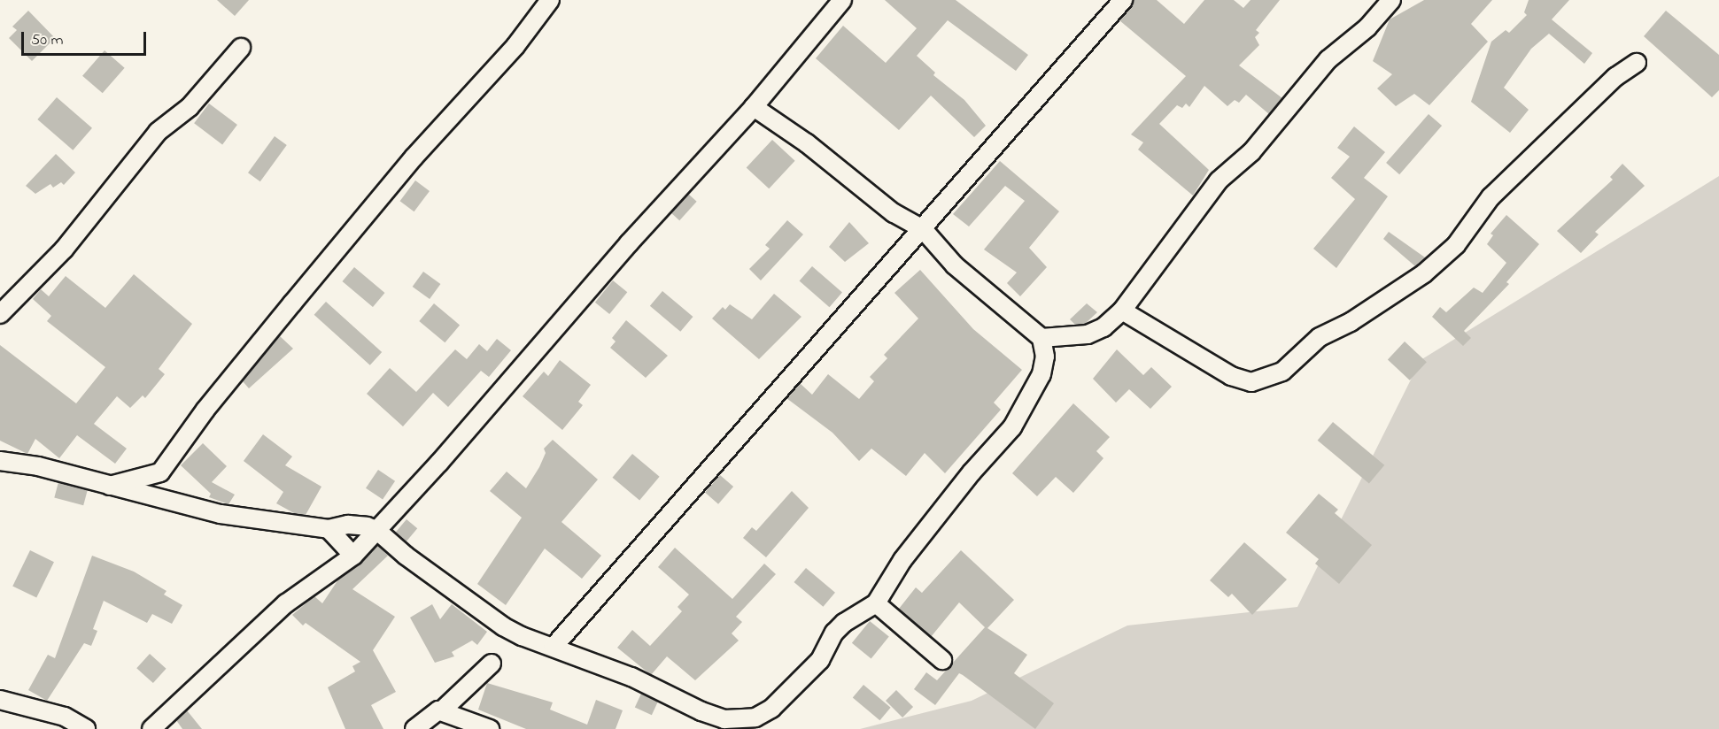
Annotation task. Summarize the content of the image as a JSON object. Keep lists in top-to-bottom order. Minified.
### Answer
{"scale_bar":"50 m"}
